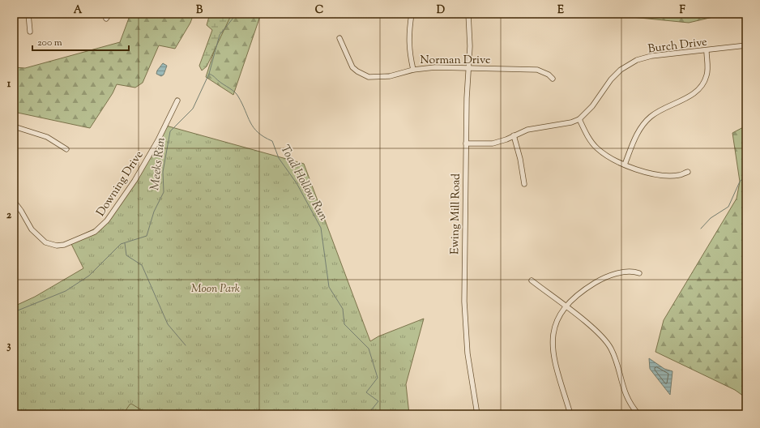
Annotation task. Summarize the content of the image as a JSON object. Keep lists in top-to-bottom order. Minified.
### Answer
{"streets":{"street":["Burch Drive","Norman Drive","Downing Drive","Ewing Mill Road"]},"crossings":[["Burch Drive","Ewing Mill Road"],["Norman Drive","Ewing Mill Road"]],"water":["Meeks Run","Toad Hollow Run"],"parks":["Moon Park"],"scale_bar":"200 m","grid":{"columns":["A","B","C","D","E","F"],"rows":["1","2","3"]}}
